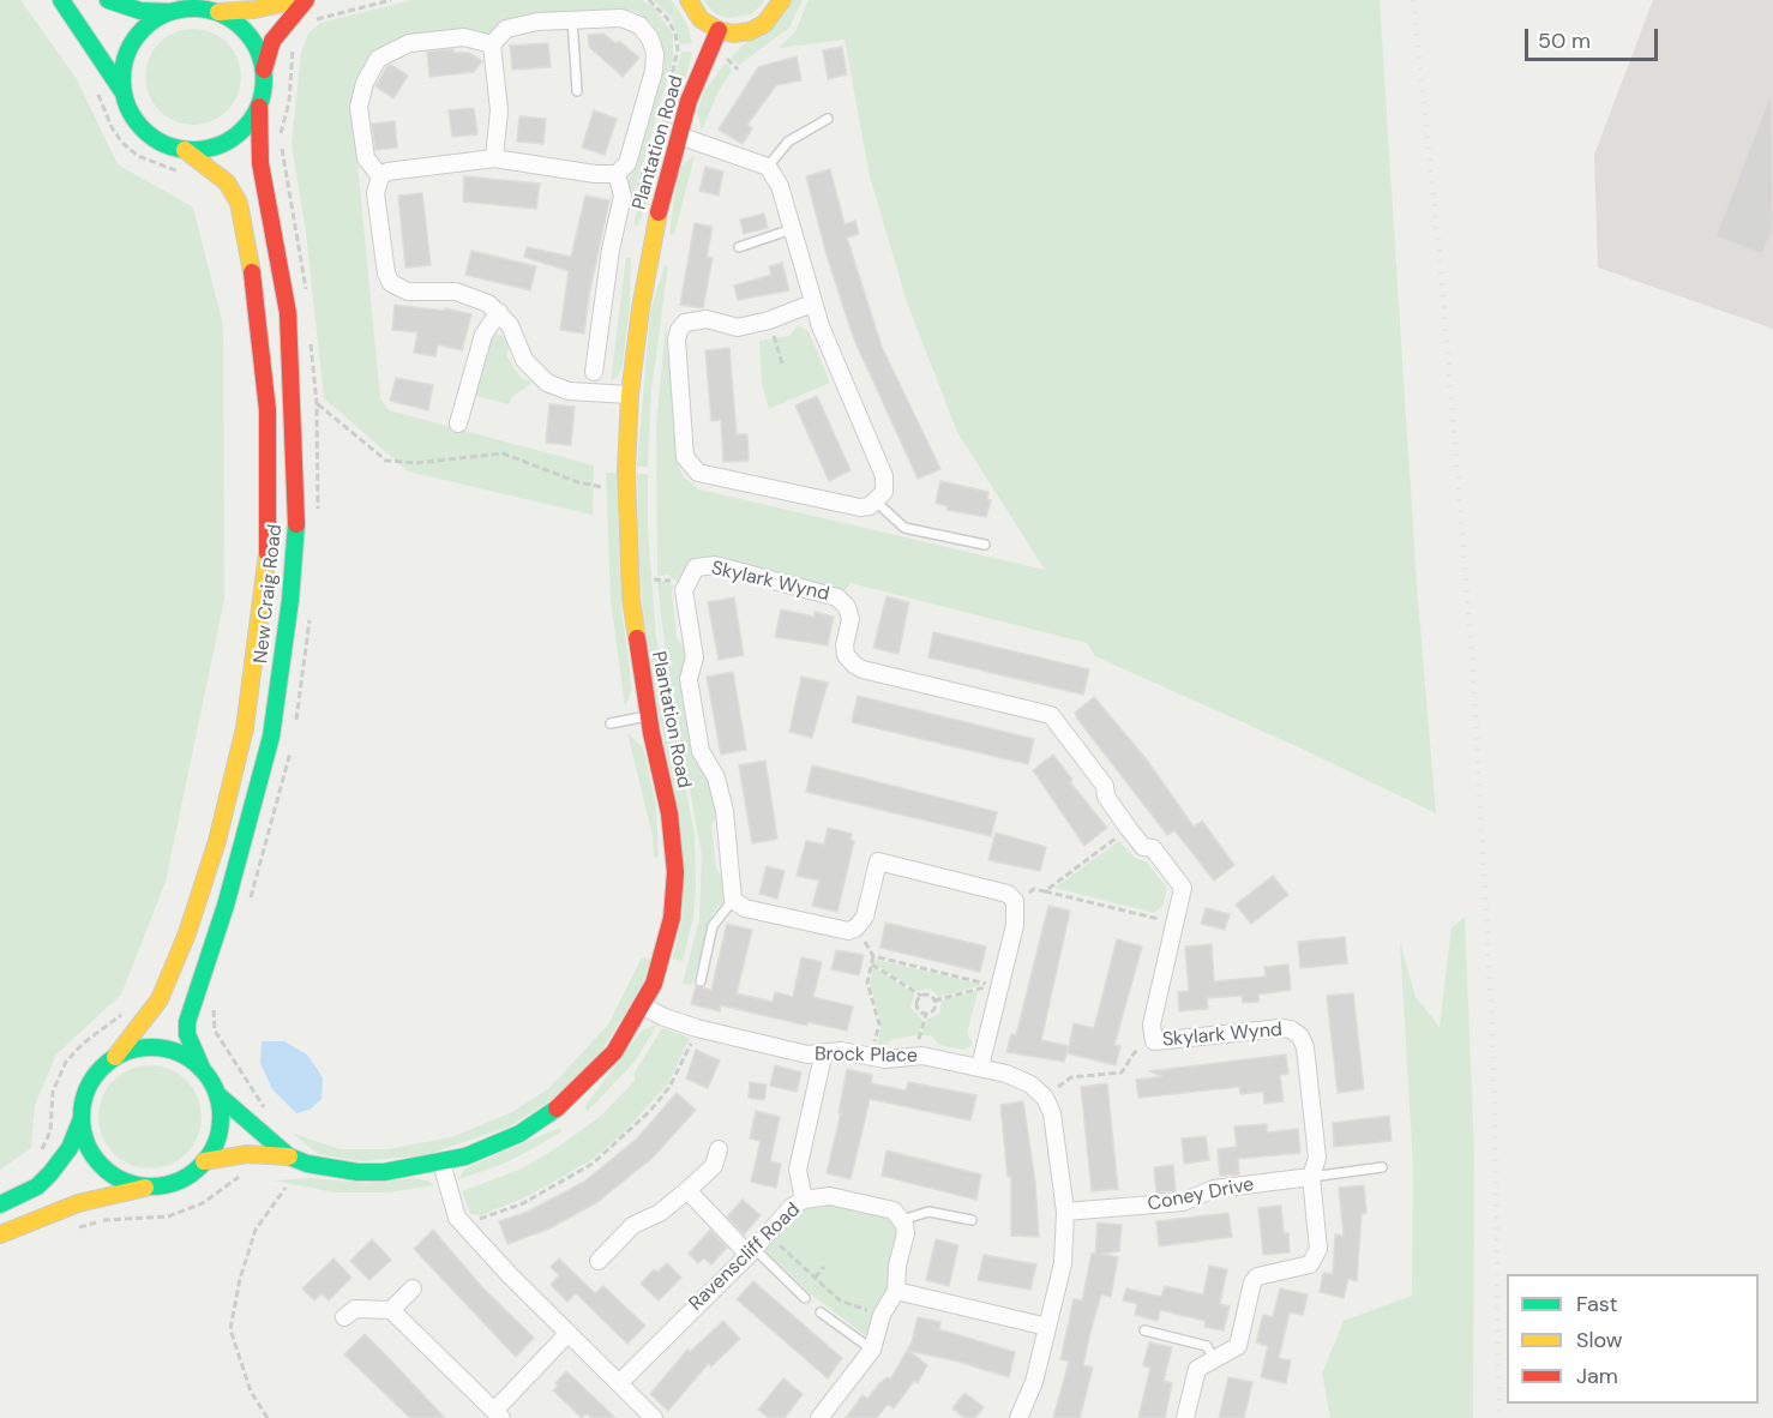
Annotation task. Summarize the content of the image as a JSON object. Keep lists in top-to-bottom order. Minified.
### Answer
{"streets":{"street":["Plantation Road","Skylark Wynd","New Craig Road","Brock Place","Coney Drive","Ravenscliff Road"]},"crossings":[["Plantation Road","New Craig Road"],["Plantation Road","Brock Place"],["Skylark Wynd","Coney Drive"]],"legend":["Fast","Slow","Jam"],"scale_bar":"50 m"}
